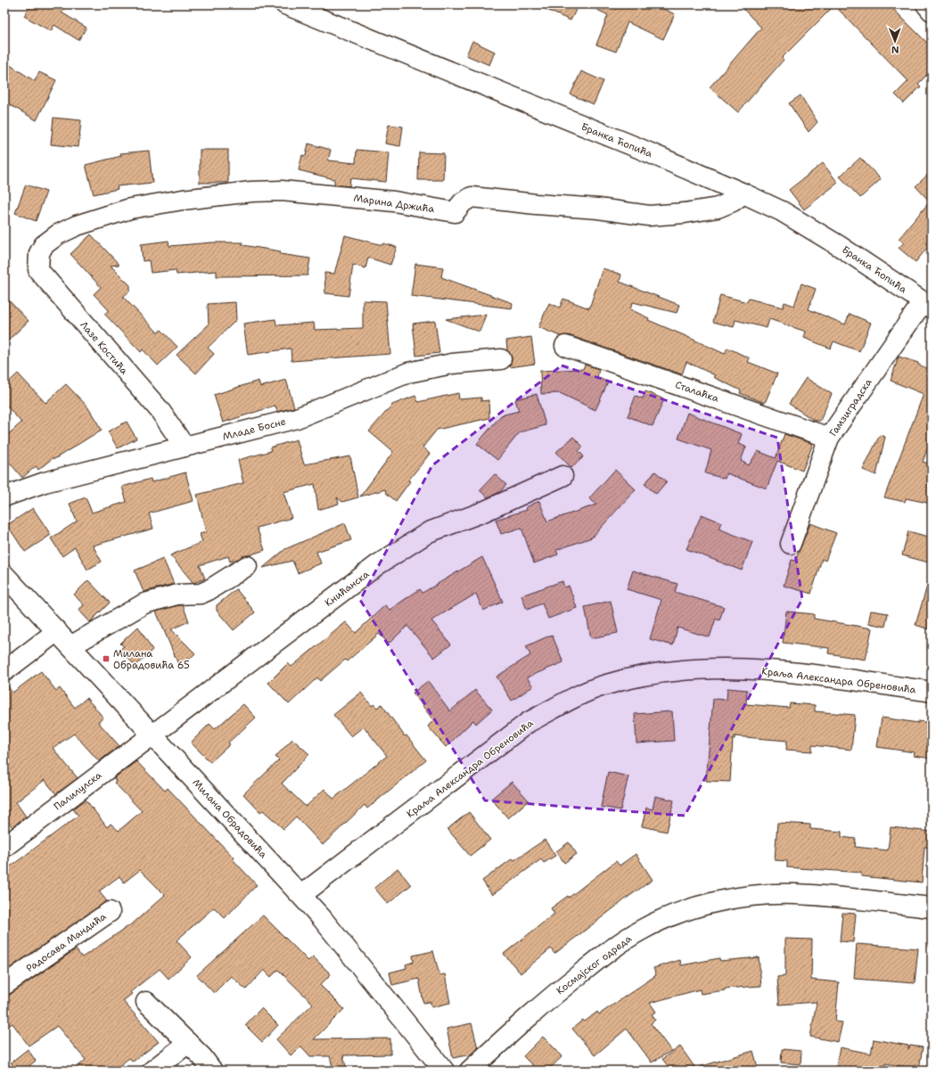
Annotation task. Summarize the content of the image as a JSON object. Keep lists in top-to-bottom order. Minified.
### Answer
{"streets":{"street":["Бранка Ћопића","Марина Држића","Лазе Костића","Сталаћка","Гамзиградска","Младе Босне","Книћанска","Краља Александра Обреновића","Палилулска","Милана Обрадовића","Радосава Мандића","Космајског одреда"]},"crossings":[["Бранка Ћопића","Марина Држића"],["Бранка Ћопића","Гамзиградска"],["Марина Држића","Лазе Костића"],["Лазе Костића","Младе Босне"],["Сталаћка","Гамзиградска"],["Книћанска","Палилулска"],["Книћанска","Милана Обрадовића"],["Краља Александра Обреновића","Милана Обрадовића"],["Палилулска","Милана Обрадовића"]],"places":{"transit":["Милана Обрадовића 65"]},"north":"bottom"}
